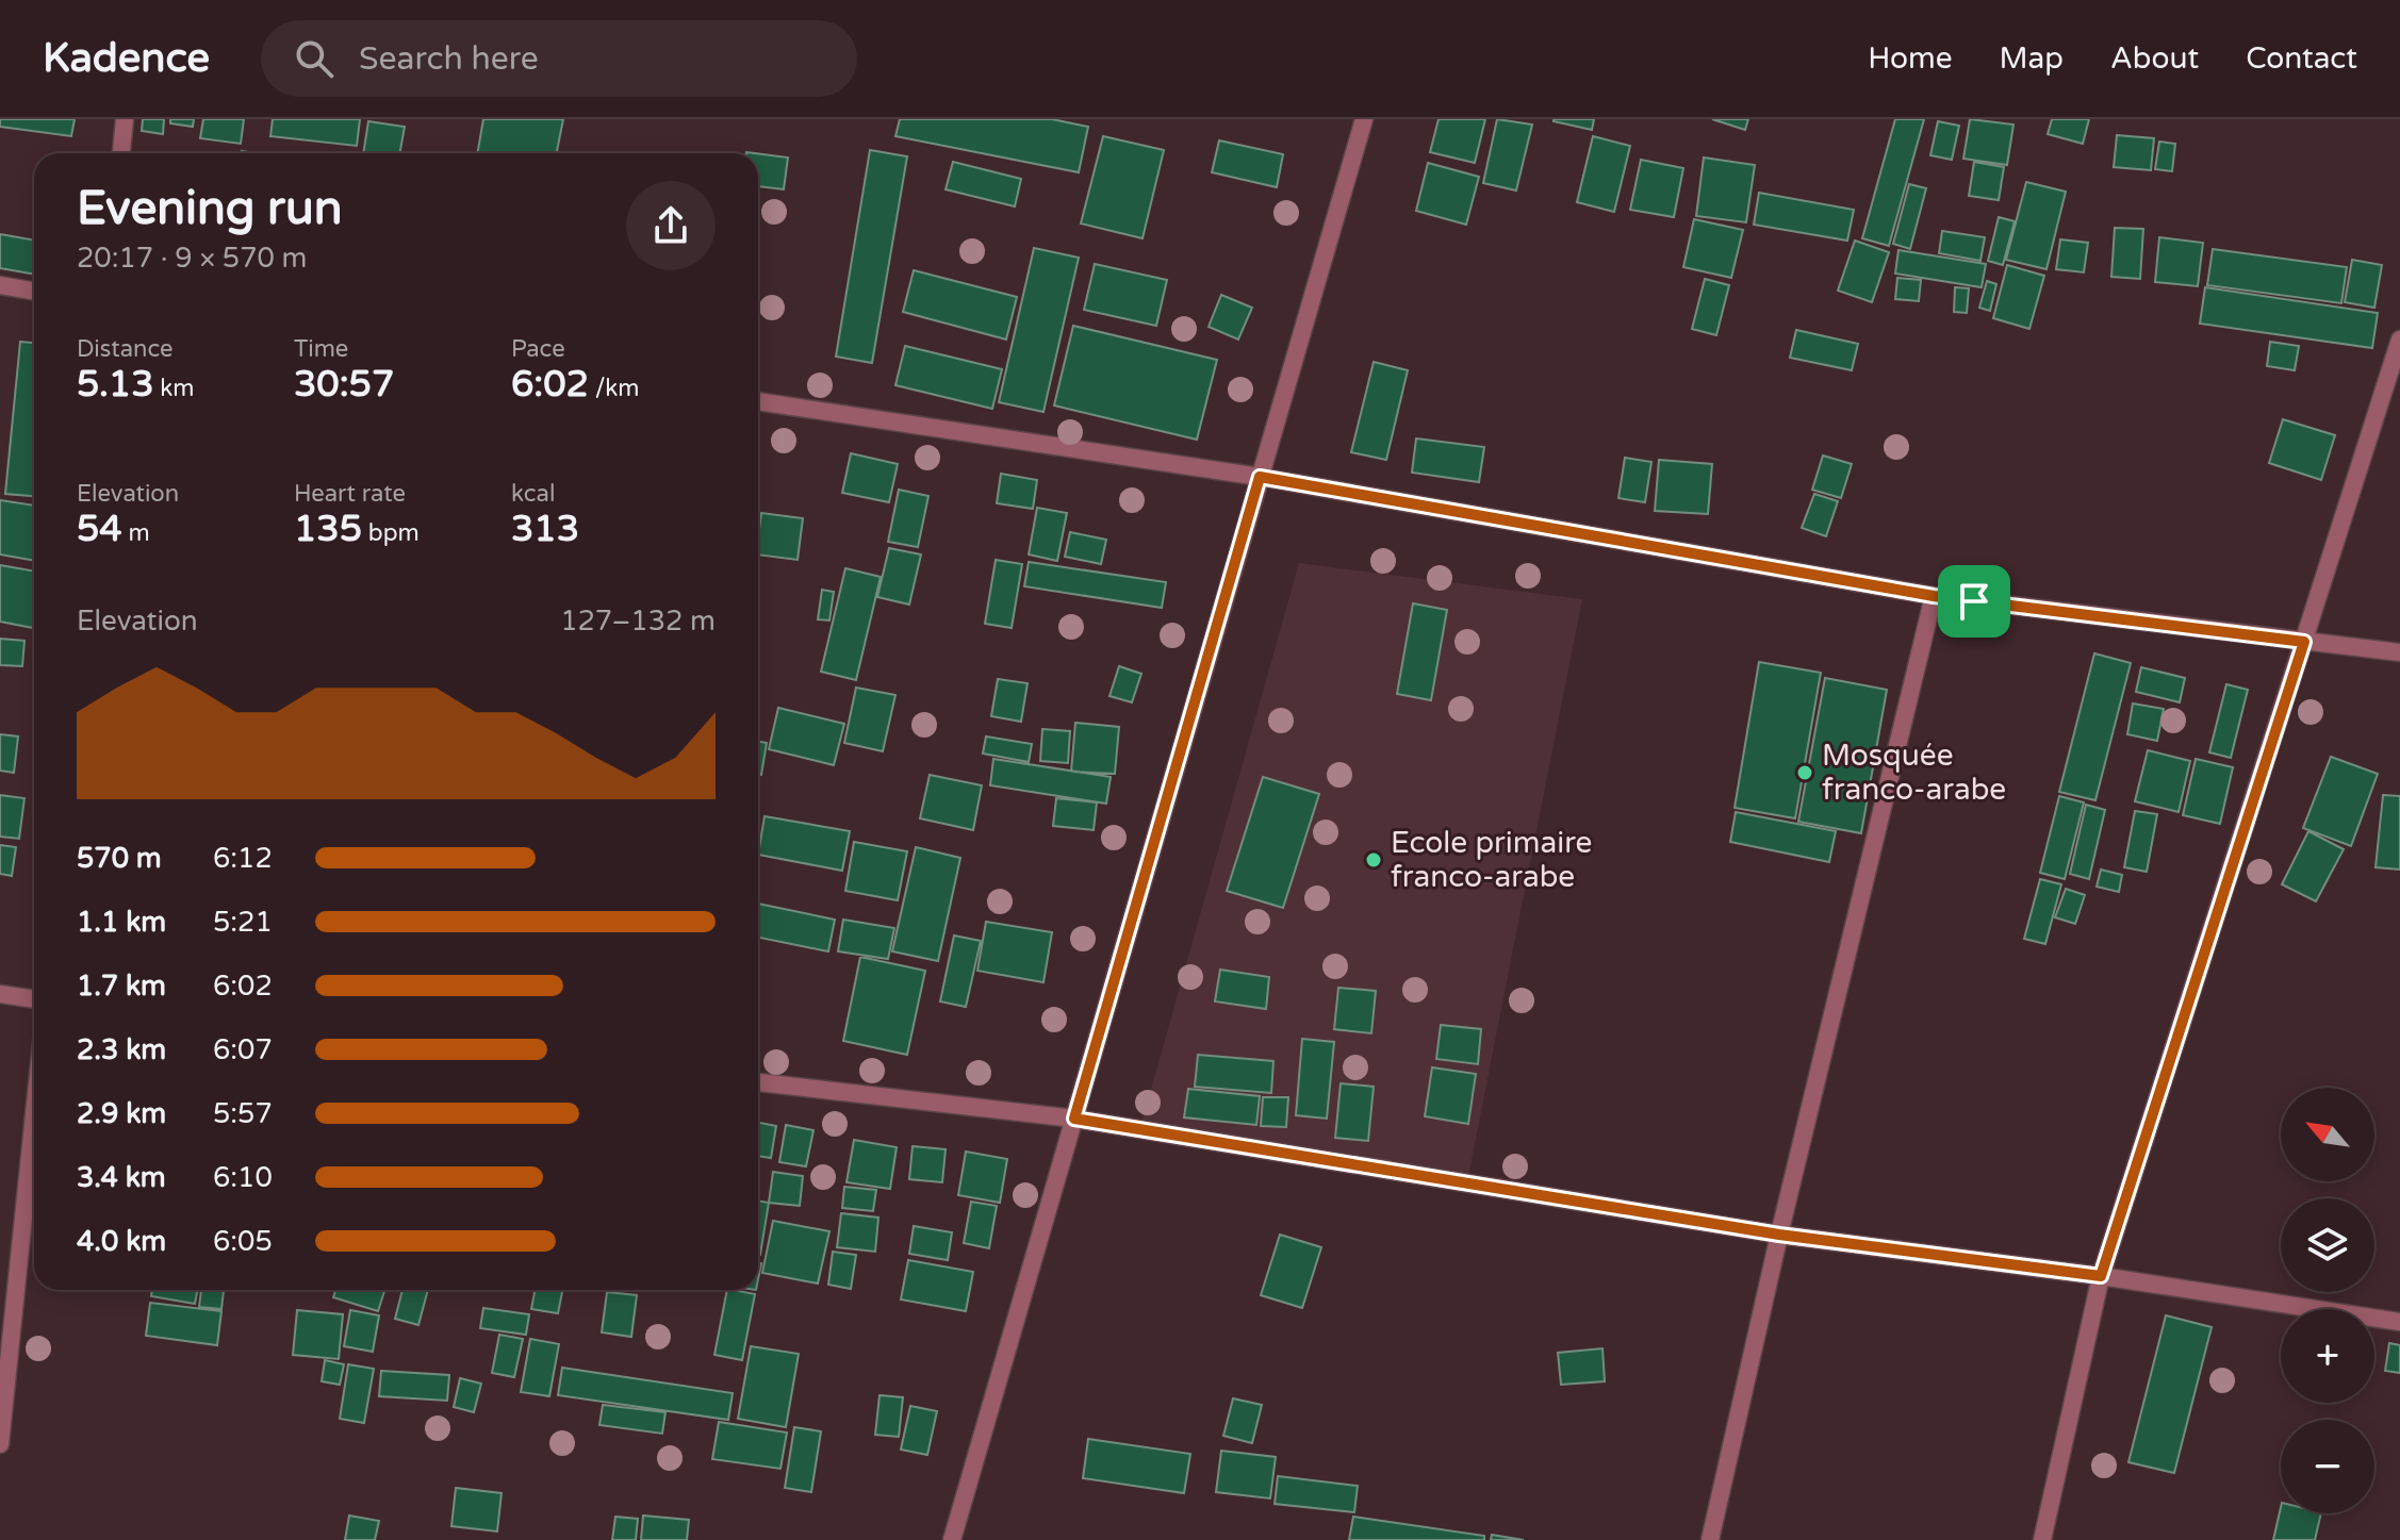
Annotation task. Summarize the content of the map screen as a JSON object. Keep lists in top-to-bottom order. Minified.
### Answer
{"places":["Mosquée franco-arabe","Ecole primaire franco-arabe"],"north":"top left","page":{"header":"Kadence","search":"Search here","nav":["Home","Map","About","Contact"],"heading":["Evening run","20:17 · 9 × 570 m"],"stats":[["Distance","5.13 km"],["Time","30:57"],["Pace","6:02 /km"],["Elevation","54 m"],["Heart rate","135 bpm"],["kcal","313"]],"chart":["Elevation","127–132 m"],"list":[{"name":"570 m","note":"6:12"},{"name":"1.1 km","note":"5:21"},{"name":"1.7 km","note":"6:02"},{"name":"2.3 km","note":"6:07"},{"name":"2.9 km","note":"5:57"},{"name":"3.4 km","note":"6:10"},{"name":"4.0 km","note":"6:05"}],"map_buttons":["+","−"]}}
